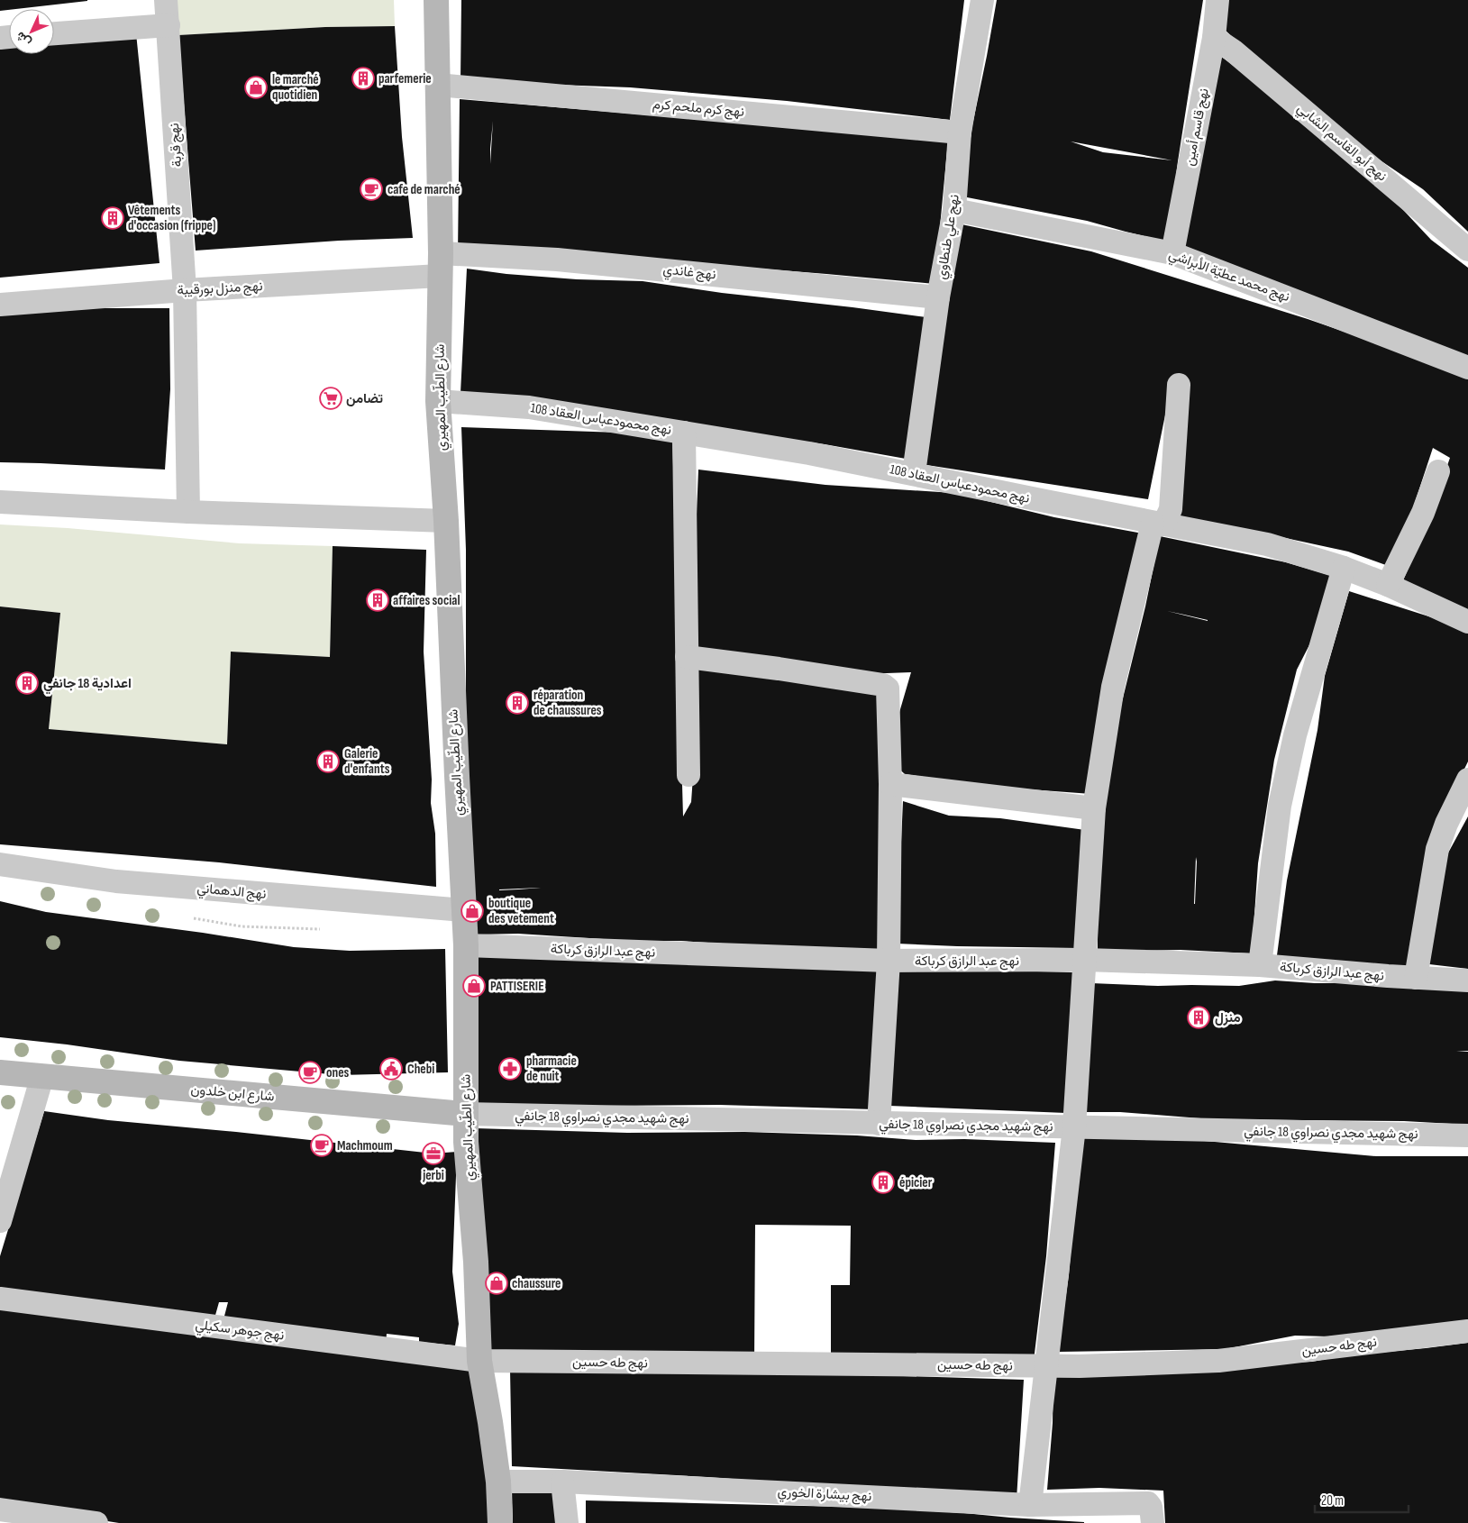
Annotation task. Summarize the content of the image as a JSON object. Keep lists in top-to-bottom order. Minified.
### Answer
{"streets":{"street":["نهج كرم ملحم كرم","نهج قاسم أمين","نهج أبو القاسم الشابي","نهج قربة","نهج علي طنطاوي","نهج غاندي","نهج محمد عطيّة الأبراشي","نهج منزل بورقيبة","شارع الطّيب المهيري","نهج محمودعباس العقاد 108","نهج الدهماني","نهج عبد الرازق كرباكة","شارع ابن خلدون","نهج شهيد مجدي نصراوي 18 جانفي","نهج جوهر سكيلي","نهج طه حسين","نهج بيشارة الخوري"]},"crossings":[["نهج كرم ملحم كرم","نهج علي طنطاوي"],["نهج كرم ملحم كرم","شارع الطّيب المهيري"],["نهج قاسم أمين","نهج أبو القاسم الشابي"],["نهج قاسم أمين","نهج محمد عطيّة الأبراشي"],["نهج قربة","نهج منزل بورقيبة"],["نهج علي طنطاوي","نهج غاندي"],["نهج علي طنطاوي","نهج محمد عطيّة الأبراشي"],["نهج علي طنطاوي","نهج محمودعباس العقاد 108"],["نهج غاندي","نهج منزل بورقيبة"],["نهج غاندي","شارع الطّيب المهيري"],["نهج منزل بورقيبة","شارع الطّيب المهيري"],["شارع الطّيب المهيري","نهج محمودعباس العقاد 108"],["شارع الطّيب المهيري","نهج الدهماني"],["شارع الطّيب المهيري","نهج عبد الرازق كرباكة"],["شارع الطّيب المهيري","شارع ابن خلدون"],["شارع الطّيب المهيري","نهج شهيد مجدي نصراوي 18 جانفي"],["شارع الطّيب المهيري","نهج جوهر سكيلي"],["شارع الطّيب المهيري","نهج طه حسين"],["شارع الطّيب المهيري","نهج بيشارة الخوري"],["شارع ابن خلدون","نهج شهيد مجدي نصراوي 18 جانفي"],["نهج جوهر سكيلي","نهج طه حسين"]],"places":{"building":["parfemerie","Vêtements d'occasion (frippe)","affaires social","اعدادية 18 جانفي","réparation de chaussures","Galerie d'enfants","منزل","épicier"],"shop":["le marché quotidien","boutique des vetement","PATTISERIE","chaussure"],"cafe":["cafe de marché","ones","Machmoum"],"supermarket":["تضامن"],"public building":["Chebi"],"pharmacy":["pharmacie de nuit"],"office":["jerbi"]},"scale_bar":"20 m","north":"bottom left"}
